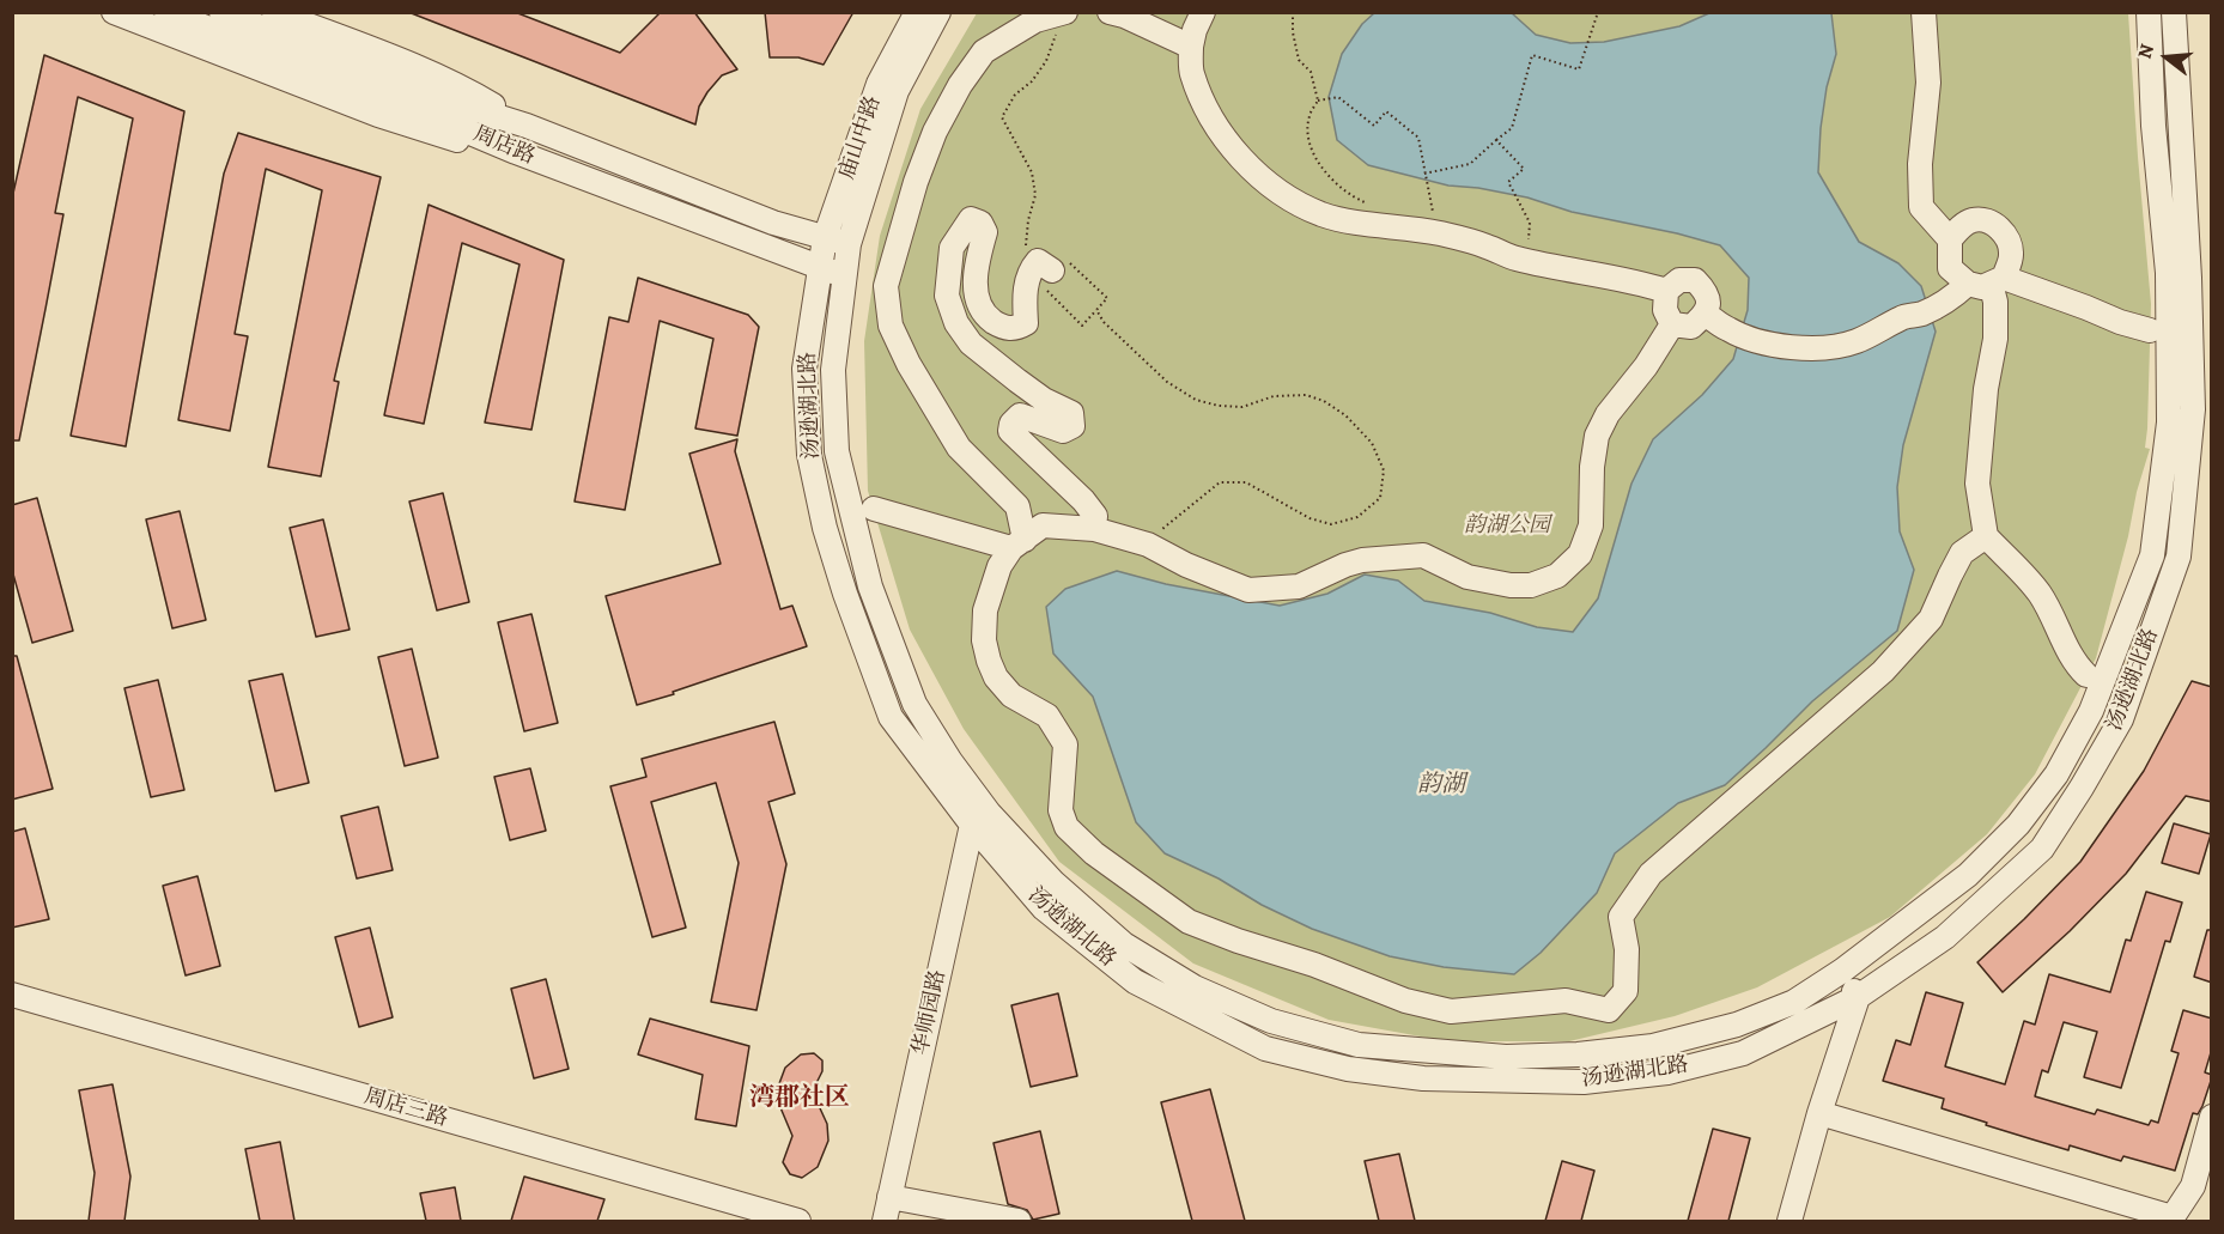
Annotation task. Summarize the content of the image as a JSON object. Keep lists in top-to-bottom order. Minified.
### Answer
{"streets":{"street":["庙山中路","周店路","汤逊湖北路","华师园路","周店三路"]},"crossings":[["庙山中路","周店路"],["庙山中路","汤逊湖北路"],["周店路","汤逊湖北路"],["汤逊湖北路","华师园路"]],"districts":["湾郡社区"],"water":["韵湖"],"parks":["韵湖公园"],"north":"left"}
